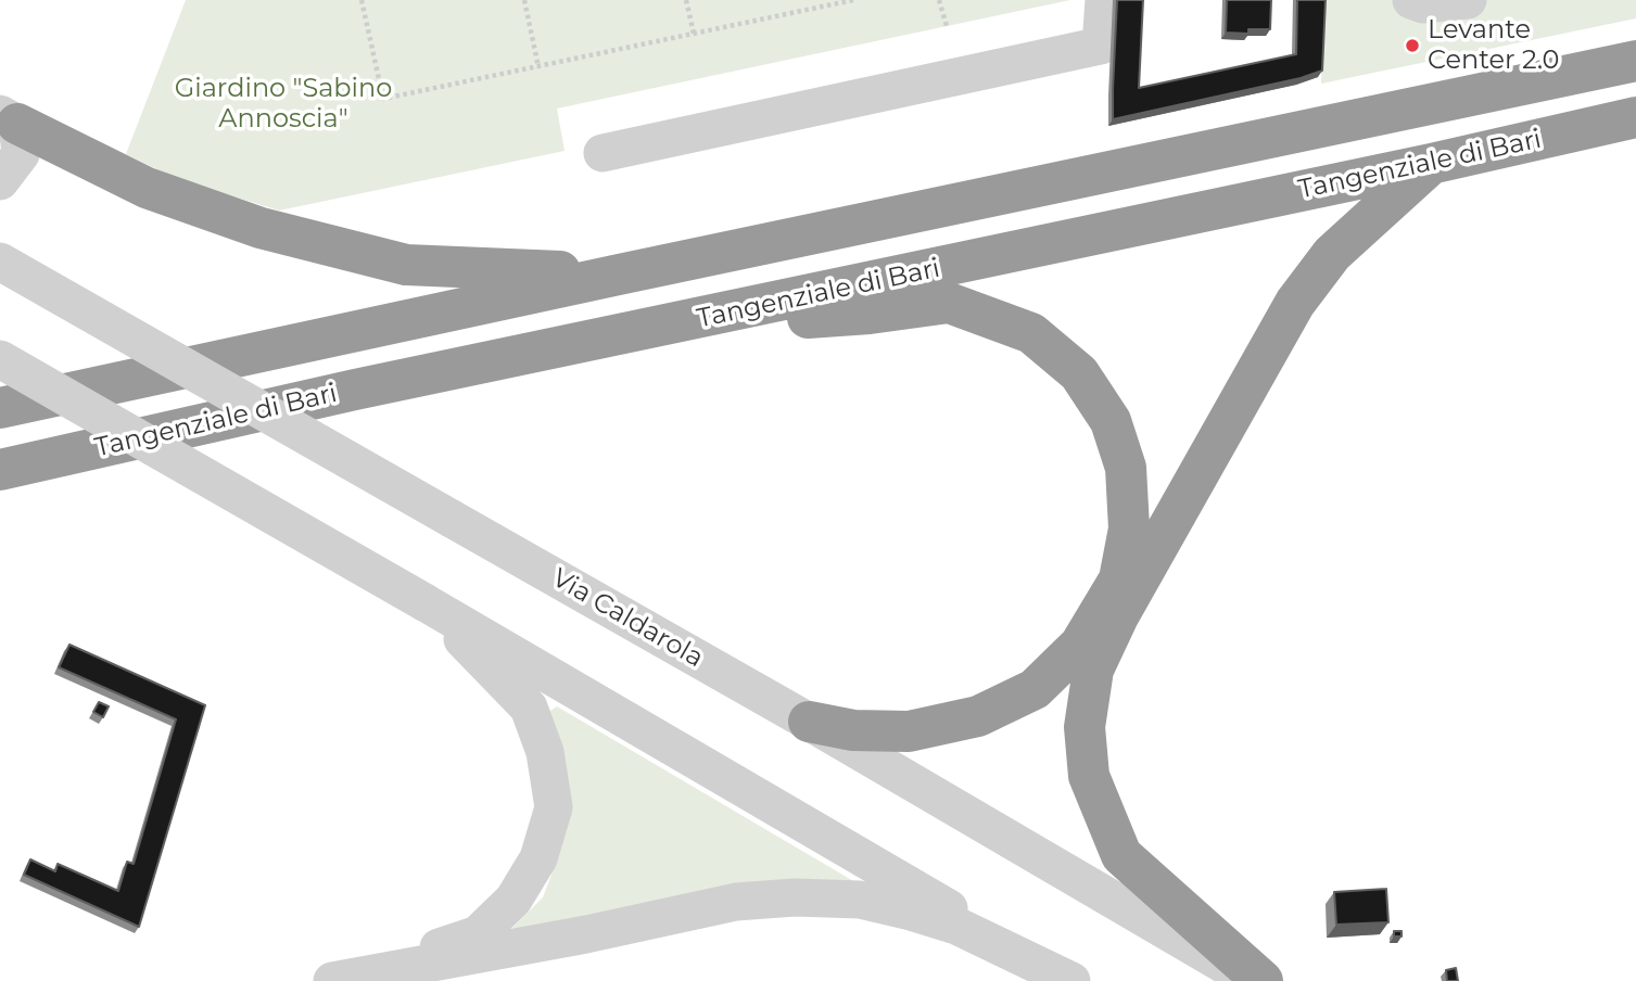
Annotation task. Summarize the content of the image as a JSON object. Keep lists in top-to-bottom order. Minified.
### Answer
{"streets":{"highway":["Tangenziale di Bari"],"street":["Via Caldarola"]},"parks":["Giardino \"Sabino Annoscia\""],"places":["Levante Center 2.0"]}
